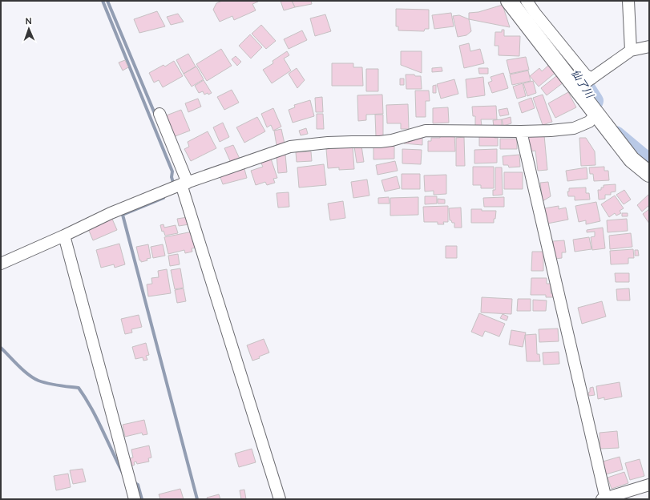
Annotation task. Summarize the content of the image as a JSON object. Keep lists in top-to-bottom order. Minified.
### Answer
{"water":["仙了川"],"north":"top"}
